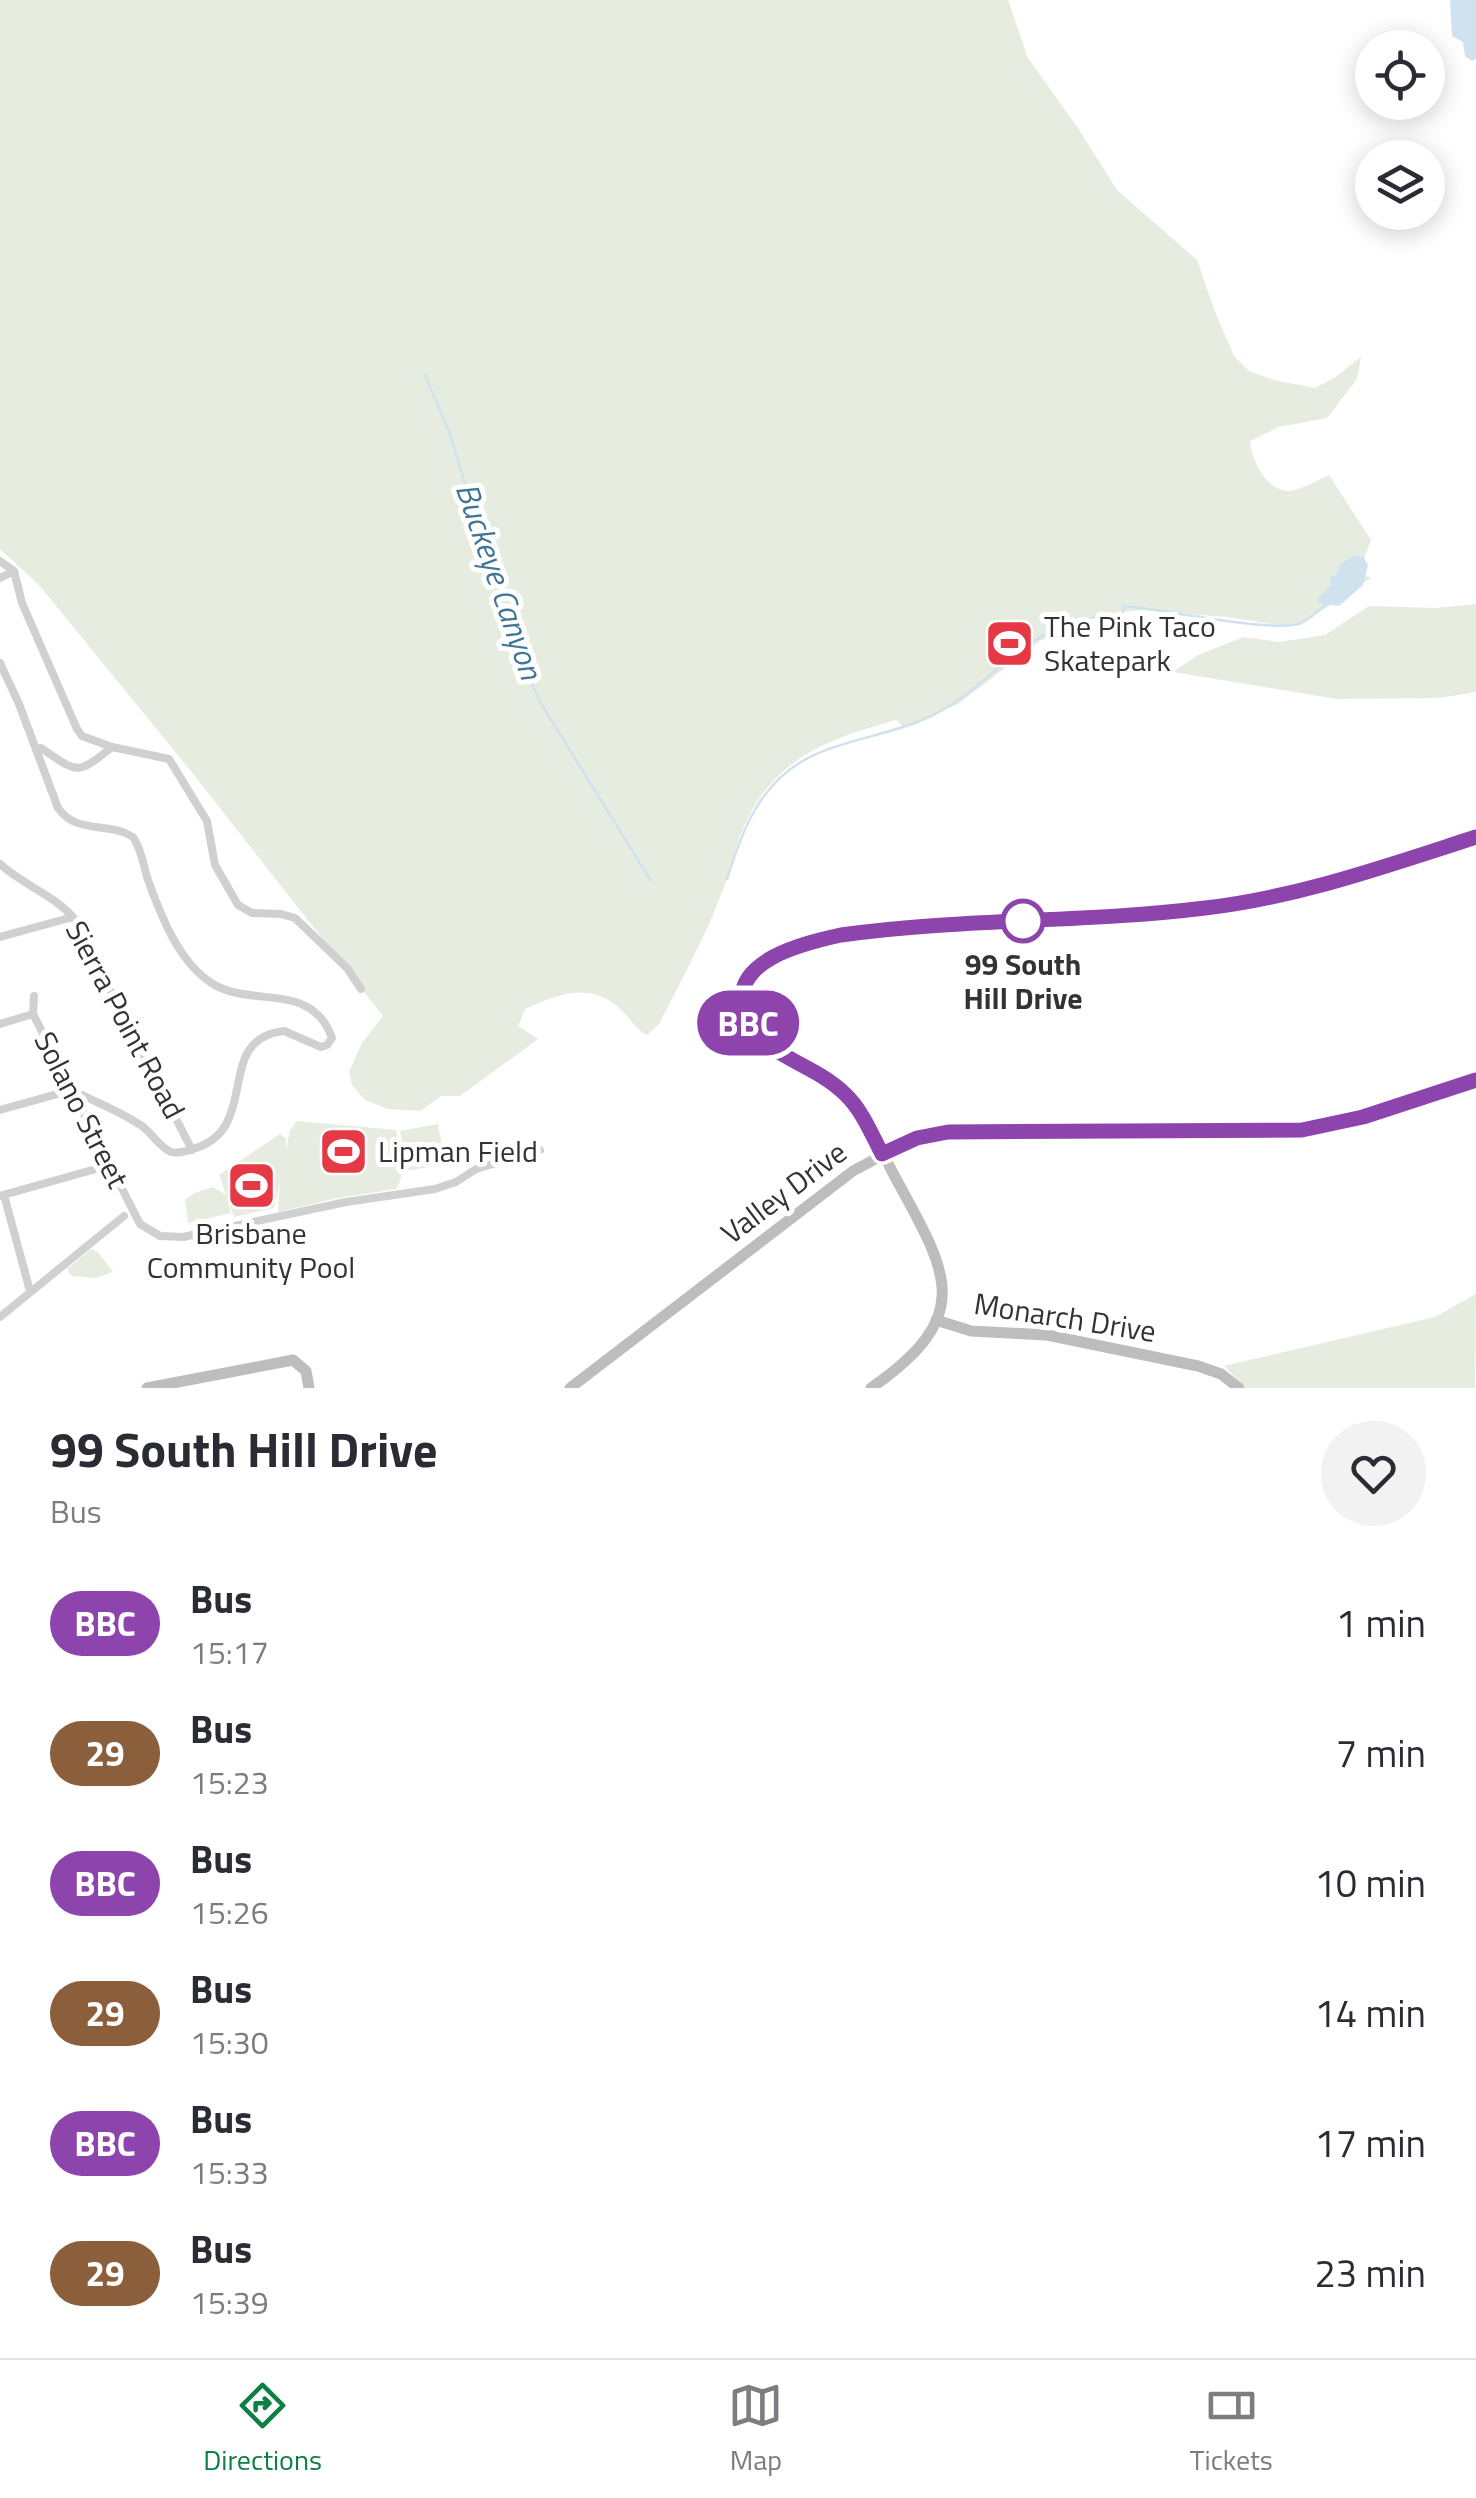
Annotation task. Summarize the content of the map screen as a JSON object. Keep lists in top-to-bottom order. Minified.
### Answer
{"streets":{"street":["Sierra Point Road","Solano Street","Valley Drive","Monarch Drive"]},"water":["Buckeye Canyon"],"places":{"sports":["The Pink Taco Skatepark","Lipman Field","Brisbane Community Pool"],"other":["99 South Hill Drive"]},"lines":["bus line BBC"],"page":{"on_map":"BBC","heading":["99 South Hill Drive","Bus"],"list":[{"mark":"BBC","name":"Bus","note":"15:17","value":"1 min"},{"mark":"29","name":"Bus","note":"15:23","value":"7 min"},{"mark":"BBC","name":"Bus","note":"15:26","value":"10 min"},{"mark":"29","name":"Bus","note":"15:30","value":"14 min"},{"mark":"BBC","name":"Bus","note":"15:33","value":"17 min"},{"mark":"29","name":"Bus","note":"15:39","value":"23 min"}],"tabs":["Directions","Map","Tickets"]}}
